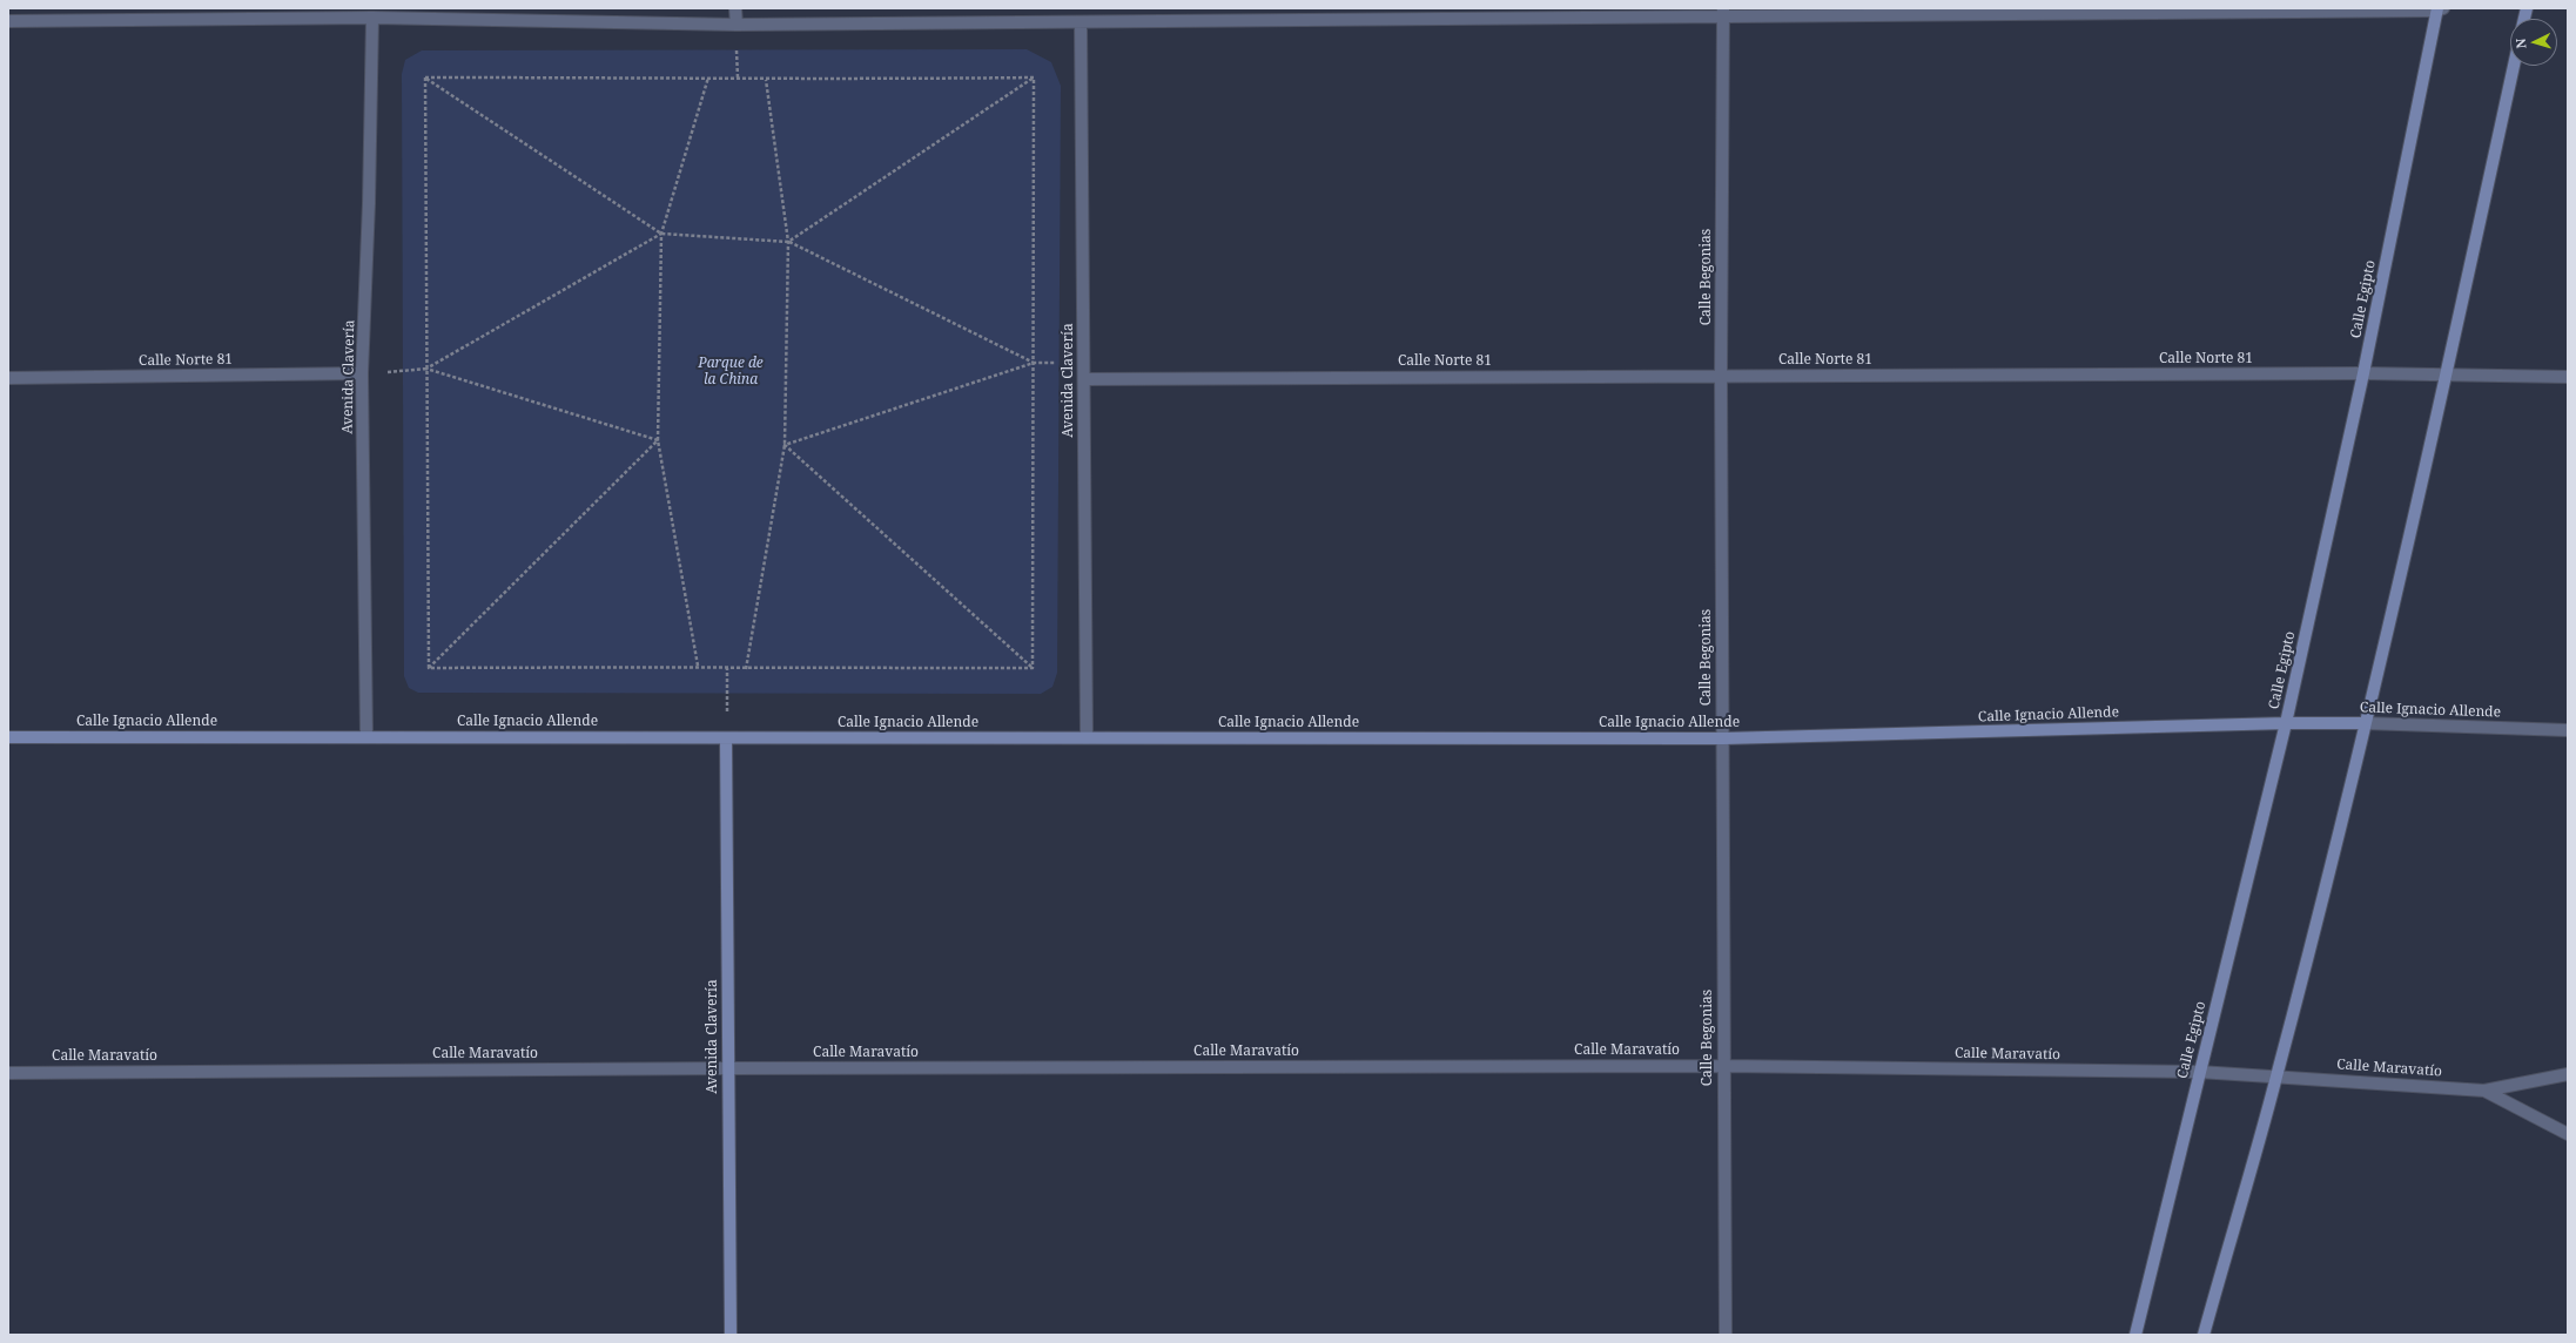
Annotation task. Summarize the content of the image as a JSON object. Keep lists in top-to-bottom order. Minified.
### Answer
{"streets":{"street":["Calle Begonias","Calle Egipto","Calle Norte 81","Avenida Clavería","Calle Ignacio Allende","Calle Maravatío"]},"crossings":[["Calle Begonias","Calle Norte 81"],["Calle Begonias","Calle Ignacio Allende"],["Calle Begonias","Calle Maravatío"],["Calle Egipto","Calle Norte 81"],["Calle Egipto","Calle Ignacio Allende"],["Calle Egipto","Calle Maravatío"],["Calle Norte 81","Avenida Clavería"],["Avenida Clavería","Calle Ignacio Allende"],["Avenida Clavería","Calle Maravatío"]],"parks":["Parque de la China"],"north":"left"}
